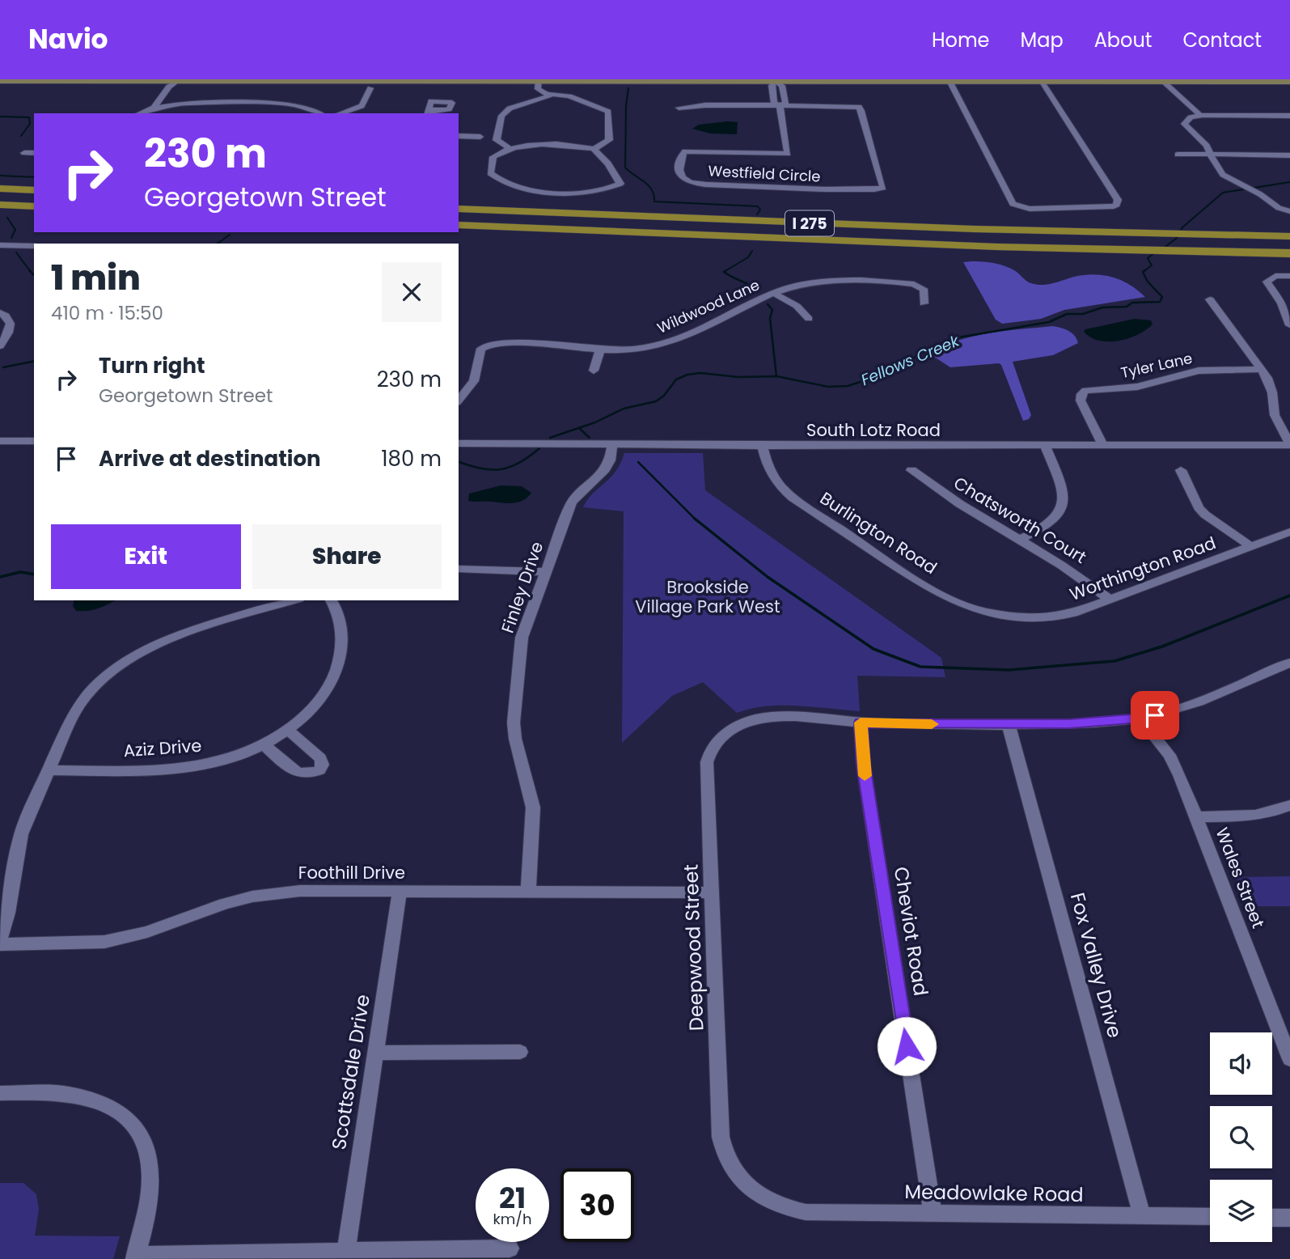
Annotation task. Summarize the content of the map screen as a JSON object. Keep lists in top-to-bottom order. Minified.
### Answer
{"streets":{"highway":["I 275"],"street":["Westfield Circle","Wildwood Lane","Tyler Lane","South Lotz Road","Chatsworth Court","Burlington Road","Worthington Road","Finley Drive","Aziz Drive","Foothill Drive","Wales Street","Cheviot Road","Deepwood Street","Fox Valley Drive","Scottsdale Drive","Meadowlake Road"]},"crossings":[["Tyler Lane","South Lotz Road"],["South Lotz Road","Burlington Road"],["South Lotz Road","Finley Drive"],["Chatsworth Court","Worthington Road"],["Burlington Road","Worthington Road"],["Finley Drive","Foothill Drive"],["Foothill Drive","Deepwood Street"],["Foothill Drive","Scottsdale Drive"],["Wales Street","Deepwood Street"],["Cheviot Road","Deepwood Street"],["Cheviot Road","Meadowlake Road"],["Deepwood Street","Fox Valley Drive"],["Deepwood Street","Meadowlake Road"],["Fox Valley Drive","Meadowlake Road"]],"water":["Fellows Creek"],"parks":["Brookside Village Park West"],"page":{"header":"Navio","nav":["Home","Map","About","Contact"],"turn":["230 m","Georgetown Street"],"heading":["1 min","410 m · 15:50"],"list":[{"name":"Turn right","note":"Georgetown Street","value":"230 m"},{"name":"Arrive at destination","value":"180 m"}],"buttons":["Exit","Share"],"speed":"21 km/h","limit":"30"}}
